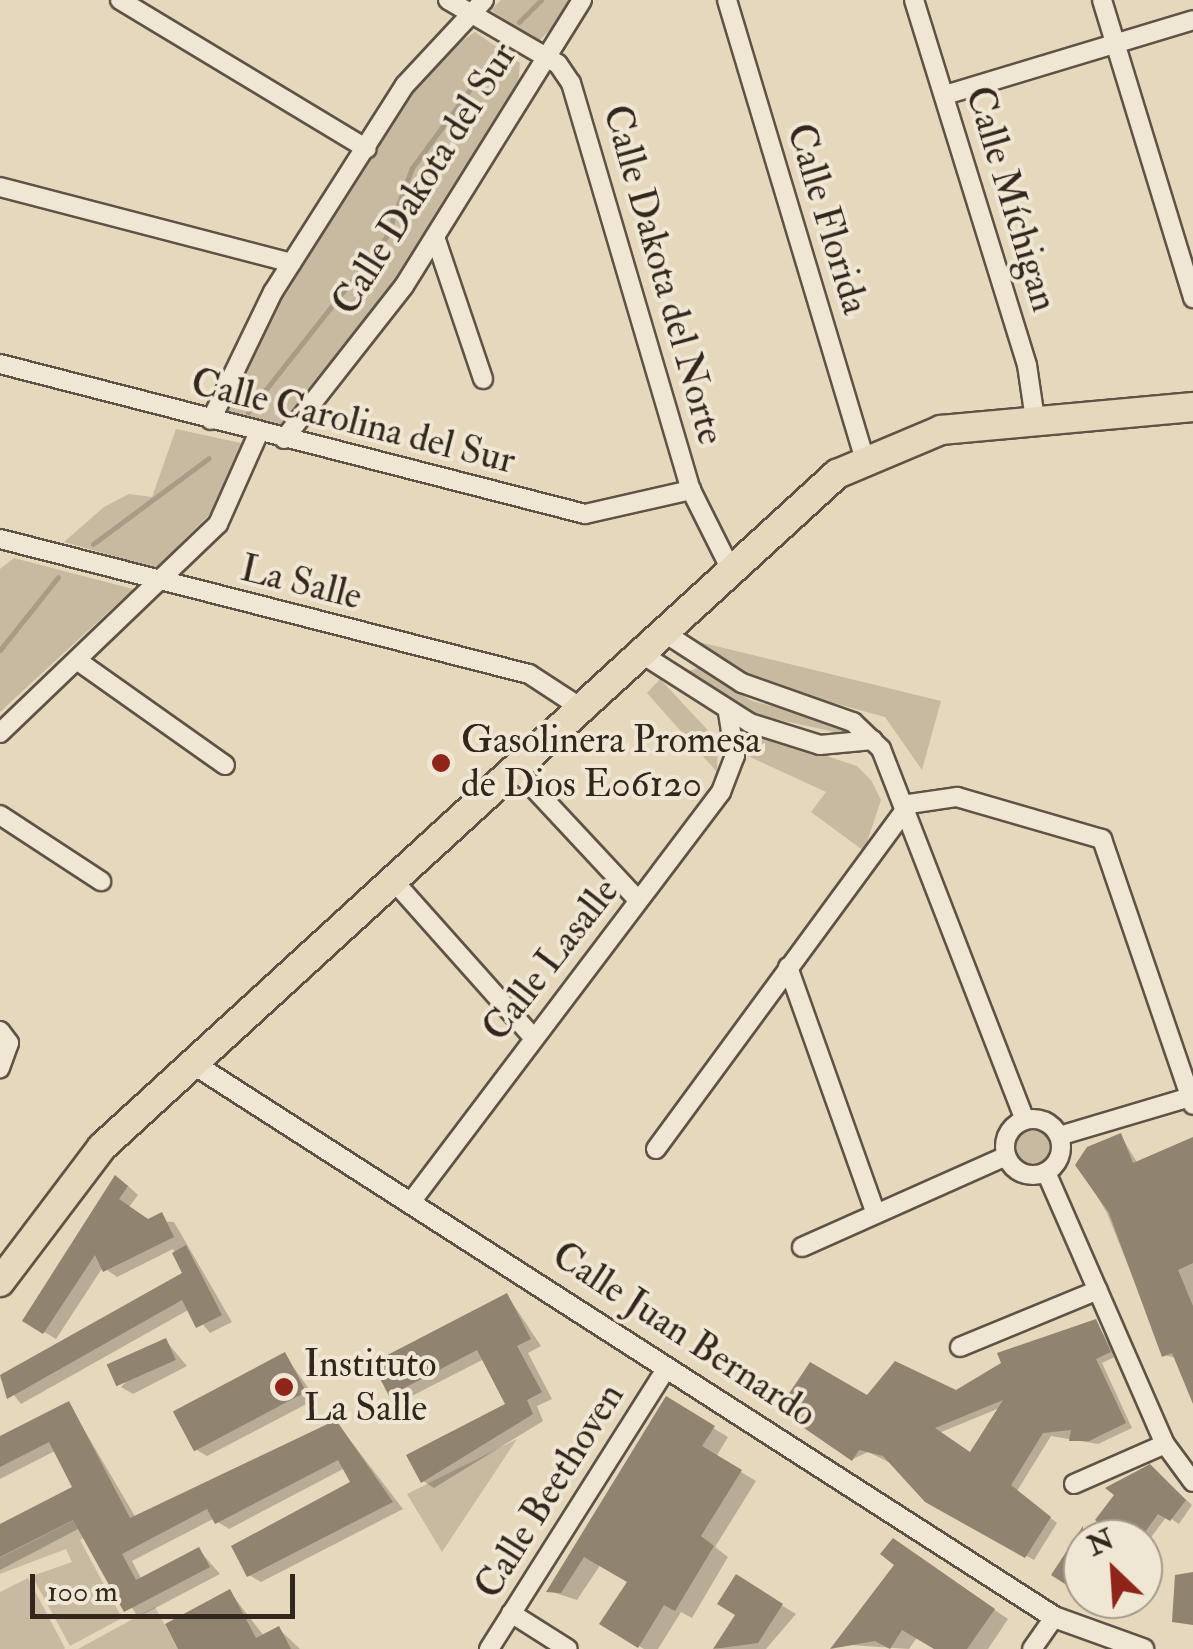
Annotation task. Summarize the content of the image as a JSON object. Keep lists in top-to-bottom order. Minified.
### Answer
{"streets":{"street":["Calle Dakota del Sur","Calle Míchigan","Calle Florida","Calle Dakota del Norte","Calle Carolina del Sur","La Salle","Calle Lasalle","Calle Juan Bernardo","Calle Beethoven"]},"crossings":[["Calle Dakota del Sur","Calle Dakota del Norte"],["Calle Dakota del Sur","Calle Carolina del Sur"],["Calle Dakota del Norte","Calle Carolina del Sur"],["Calle Lasalle","Calle Juan Bernardo"],["Calle Juan Bernardo","Calle Beethoven"]],"places":["Gasolinera Promesa de Dios E06120","Instituto La Salle"],"scale_bar":"100 m","north":"top left"}
